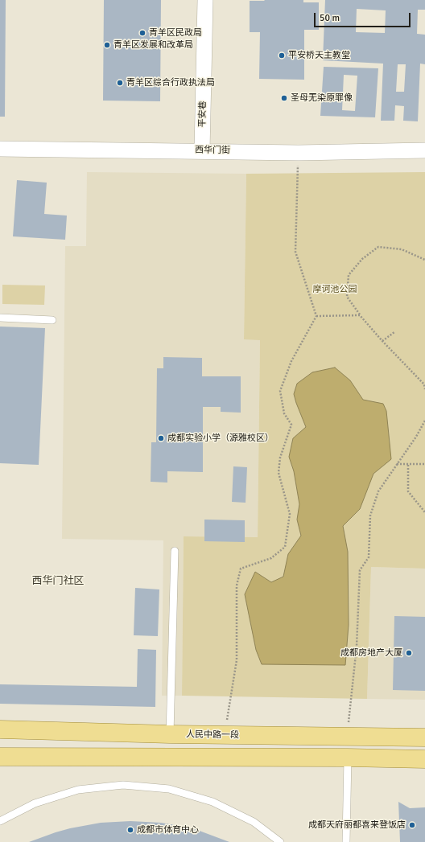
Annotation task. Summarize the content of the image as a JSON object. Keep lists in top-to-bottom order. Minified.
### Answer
{"streets":{"main road":["人民中路一段"],"street":["平安巷","西华门街"]},"crossings":[["平安巷","西华门街"]],"districts":["西华门社区"],"parks":["摩诃池公园"],"places":["青羊区民政局","青羊区发展和改革局","平安桥天主教堂","青羊区综合行政执法局","圣母无染原罪像","成都实验小学（源雅校区）","成都房地产大厦","成都天府丽都喜来登饭店","成都市体育中心"],"scale_bar":"50 m"}
